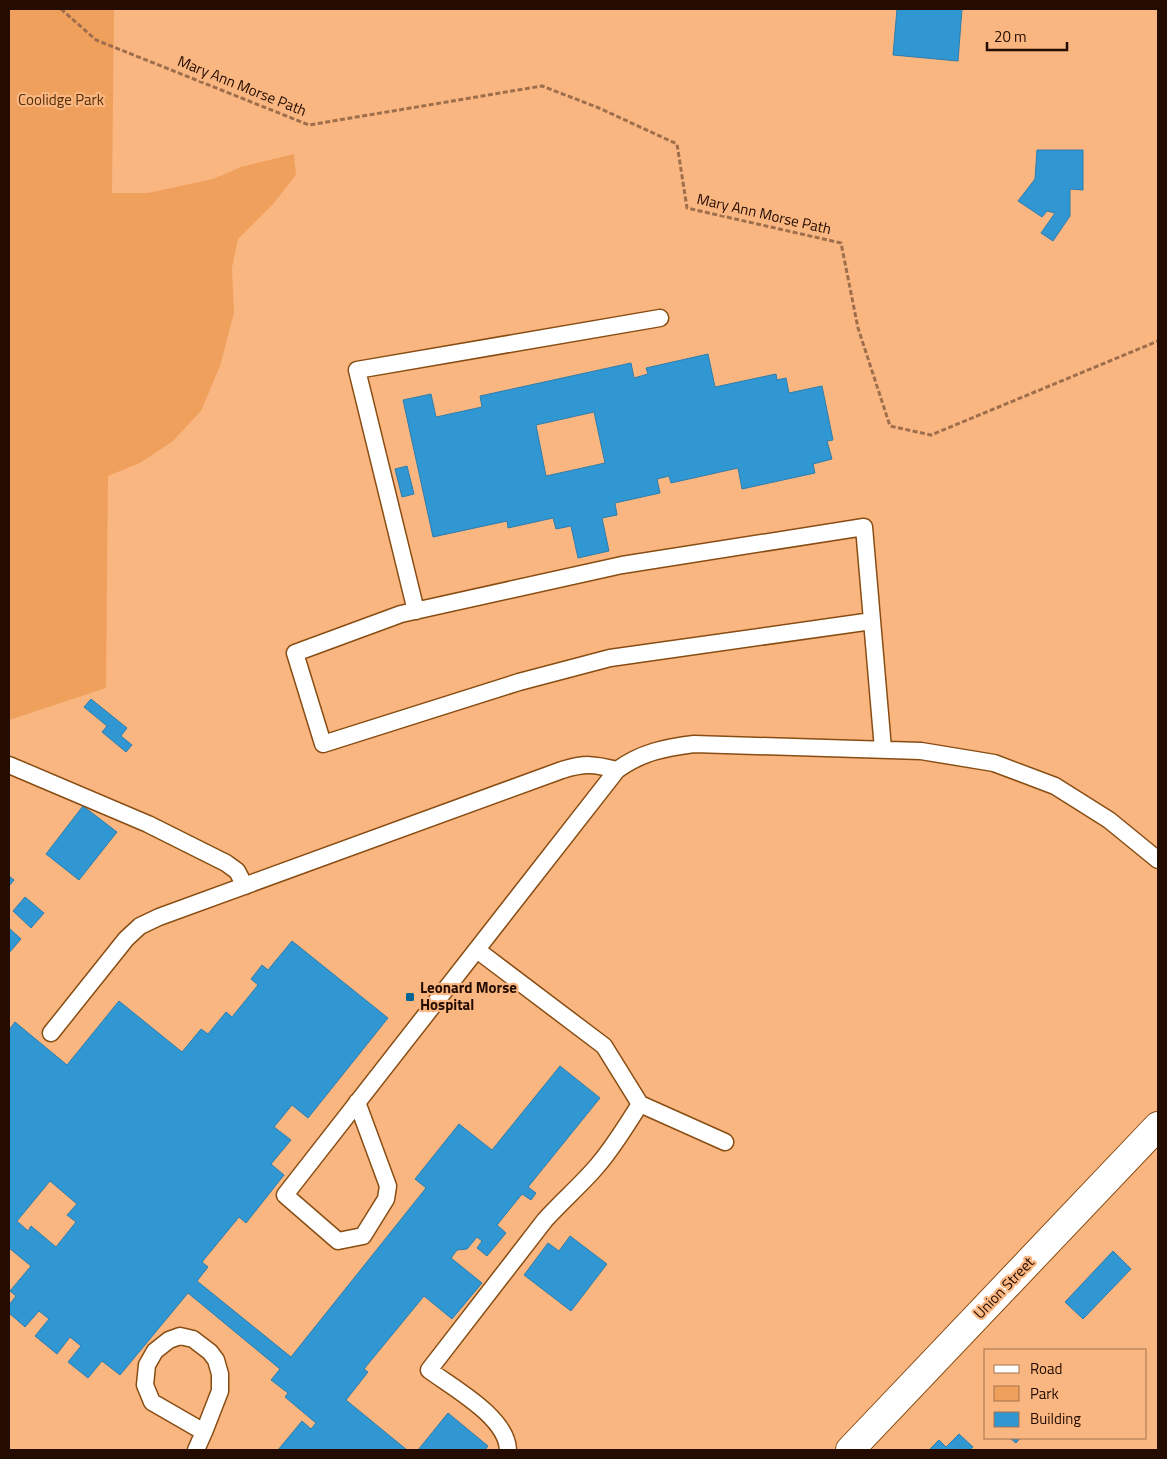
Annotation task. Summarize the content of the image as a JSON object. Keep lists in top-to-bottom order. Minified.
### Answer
{"streets":{"street":["Union Street"],"path":["Mary Ann Morse Path"]},"parks":["Coolidge Park"],"places":{"transit":["Leonard Morse Hospital"]},"legend":["Road","Park","Building"],"scale_bar":"20 m"}
